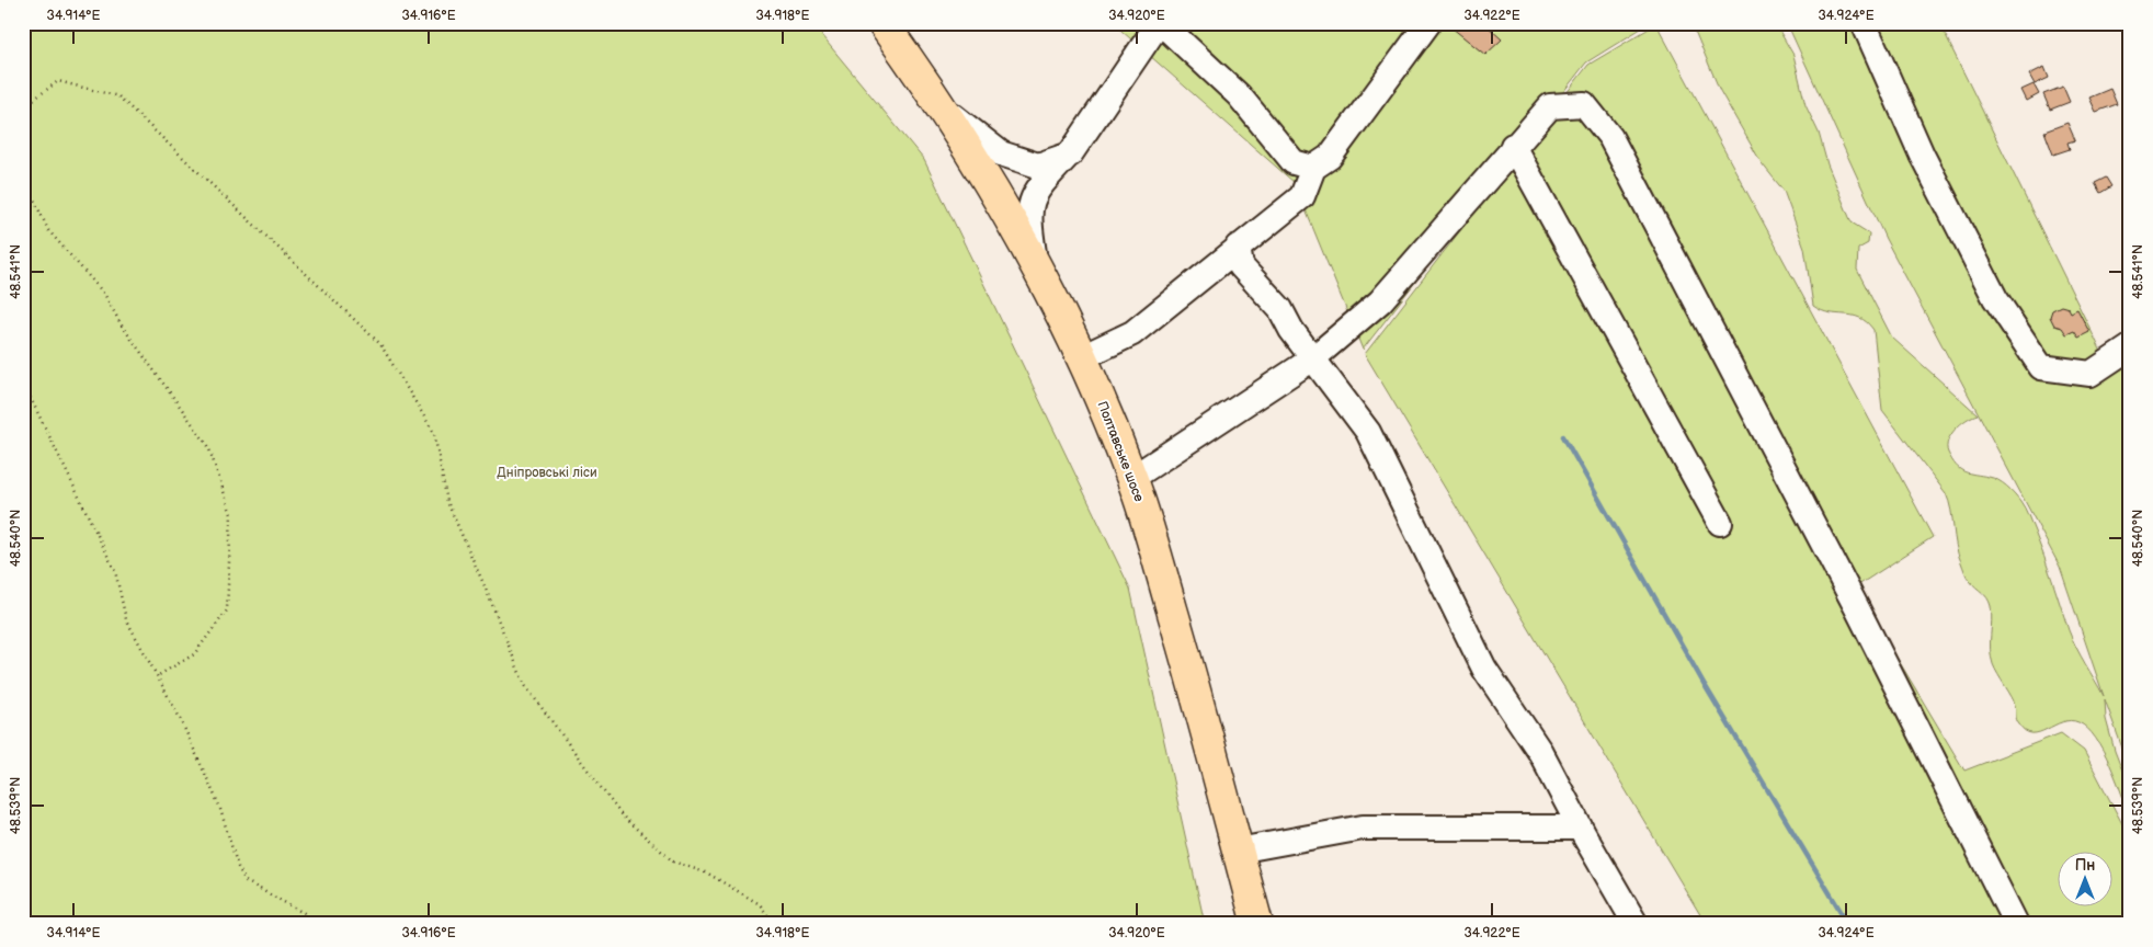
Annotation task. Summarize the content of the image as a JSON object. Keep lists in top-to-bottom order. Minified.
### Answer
{"streets":{"main road":["Полтавське шосе"]},"parks":["Дніпровські ліси"],"north":"top","coordinates":["34.914°E","34.916°E","34.918°E","34.920°E","34.922°E","34.924°E","48.541°N","48.540°N","48.539°N"]}
